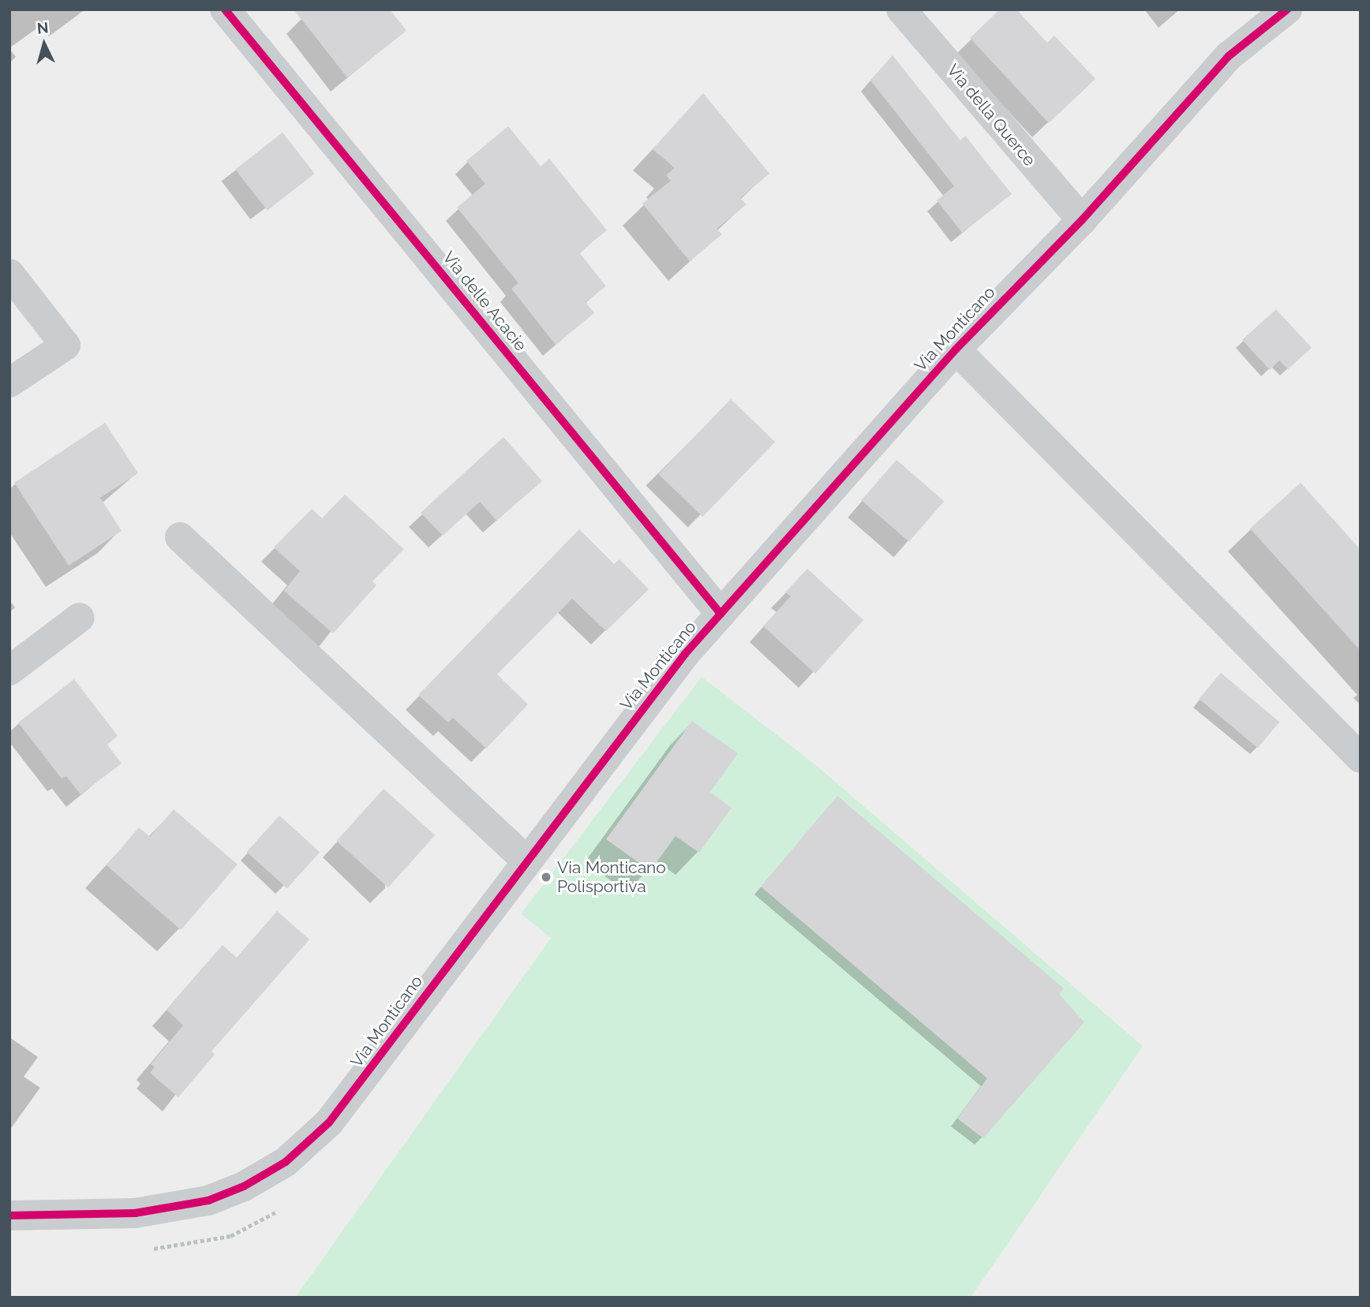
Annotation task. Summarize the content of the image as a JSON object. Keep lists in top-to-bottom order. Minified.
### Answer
{"streets":{"street":["Via della Querce","Via delle Acacie","Via Monticano"]},"crossings":[["Via della Querce","Via Monticano"],["Via delle Acacie","Via Monticano"]],"places":["Via Monticano Polisportiva"],"north":"top"}
